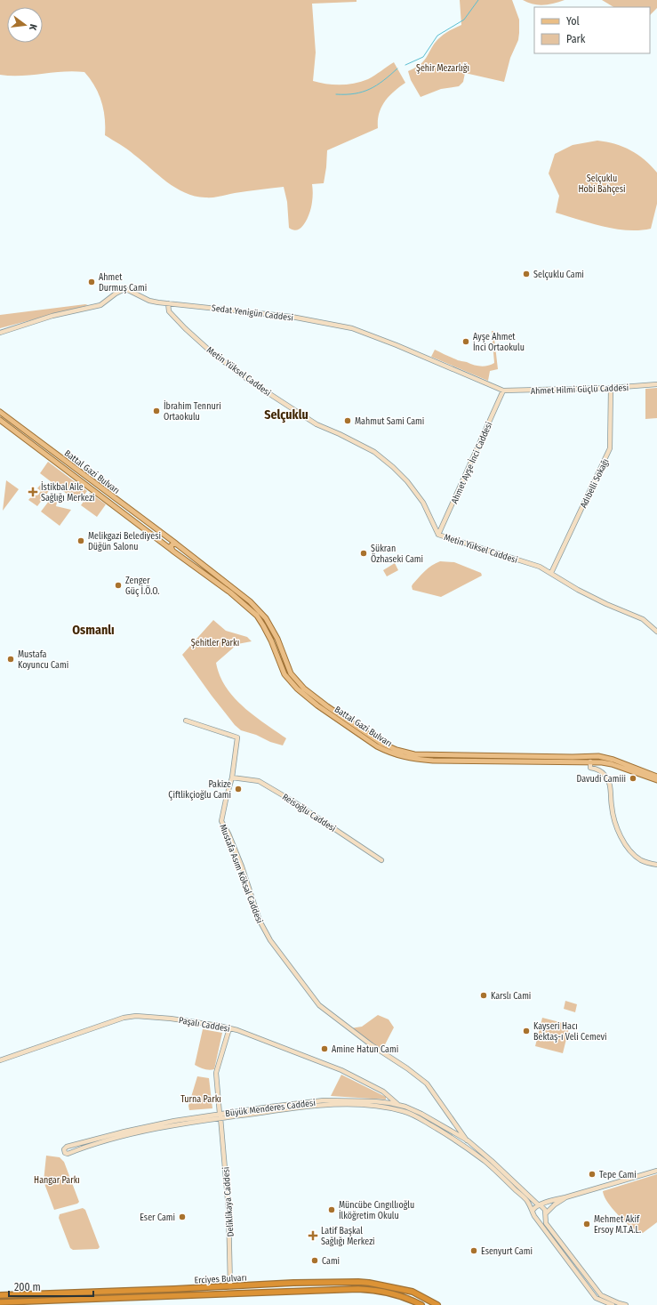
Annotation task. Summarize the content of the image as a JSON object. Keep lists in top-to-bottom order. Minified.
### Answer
{"streets":{"highway":["Erciyes Bulvarı"],"main road":["Battal Gazi Bulvarı"],"street":["Sedat Yenigün Caddesi","Metin Yüksel Caddesi","Ahmet Hilmi Güçlü Caddesi","Ahmet Ayşe İnci Caddesi","Adıbelli Sokağı","Reisoğlu Caddesi","Mustafa Asım Köksal Caddesi","Paşalı Caddesi","Büyük Menderes Caddesi","Deliklikaya Caddesi"]},"crossings":[["Sedat Yenigün Caddesi","Metin Yüksel Caddesi"],["Sedat Yenigün Caddesi","Ahmet Hilmi Güçlü Caddesi"],["Sedat Yenigün Caddesi","Ahmet Ayşe İnci Caddesi"],["Metin Yüksel Caddesi","Ahmet Ayşe İnci Caddesi"],["Metin Yüksel Caddesi","Adıbelli Sokağı"],["Ahmet Hilmi Güçlü Caddesi","Ahmet Ayşe İnci Caddesi"],["Ahmet Hilmi Güçlü Caddesi","Adıbelli Sokağı"],["Reisoğlu Caddesi","Mustafa Asım Köksal Caddesi"],["Mustafa Asım Köksal Caddesi","Büyük Menderes Caddesi"],["Paşalı Caddesi","Büyük Menderes Caddesi"],["Paşalı Caddesi","Deliklikaya Caddesi"],["Büyük Menderes Caddesi","Deliklikaya Caddesi"],["Deliklikaya Caddesi","Erciyes Bulvarı"]],"districts":["Selçuklu","Osmanlı"],"parks":["Şehir Mezarlığı","Selçuklu Hobi Bahçesi","Şehitler Parkı","Turna Parkı","Hangar Parkı"],"places":{"other":["Selçuklu Cami","Ahmet Durmuş Cami","Ayşe Ahmet İnci Ortaokulu","İbrahim Tennuri Ortaokulu","Mahmut Sami Cami","Melikgazi Belediyesi Düğün Salonu","Şükran Özhaseki Cami","Zenger Güç İ.Ö.O.","Mustafa Koyuncu Cami","Davudi Camiii","Pakize Çiftlikçioğlu Cami","Karslı Cami","Kayseri Hacı Bektaş-ı Veli Cemevi","Amine Hatun Cami","Tepe Cami","Müncübe Cıngıllıoğlu İlköğretim Okulu","Eser Cami","Mehmet Akif Ersoy M.T.A.L.","Esenyurt Cami","Cami"],"health":["İstikbal Aile Sağlığı Merkezi","Latif Başkal Sağlığı Merkezi"]},"legend":["Yol","Park"],"scale_bar":"200 m","north":"right"}
